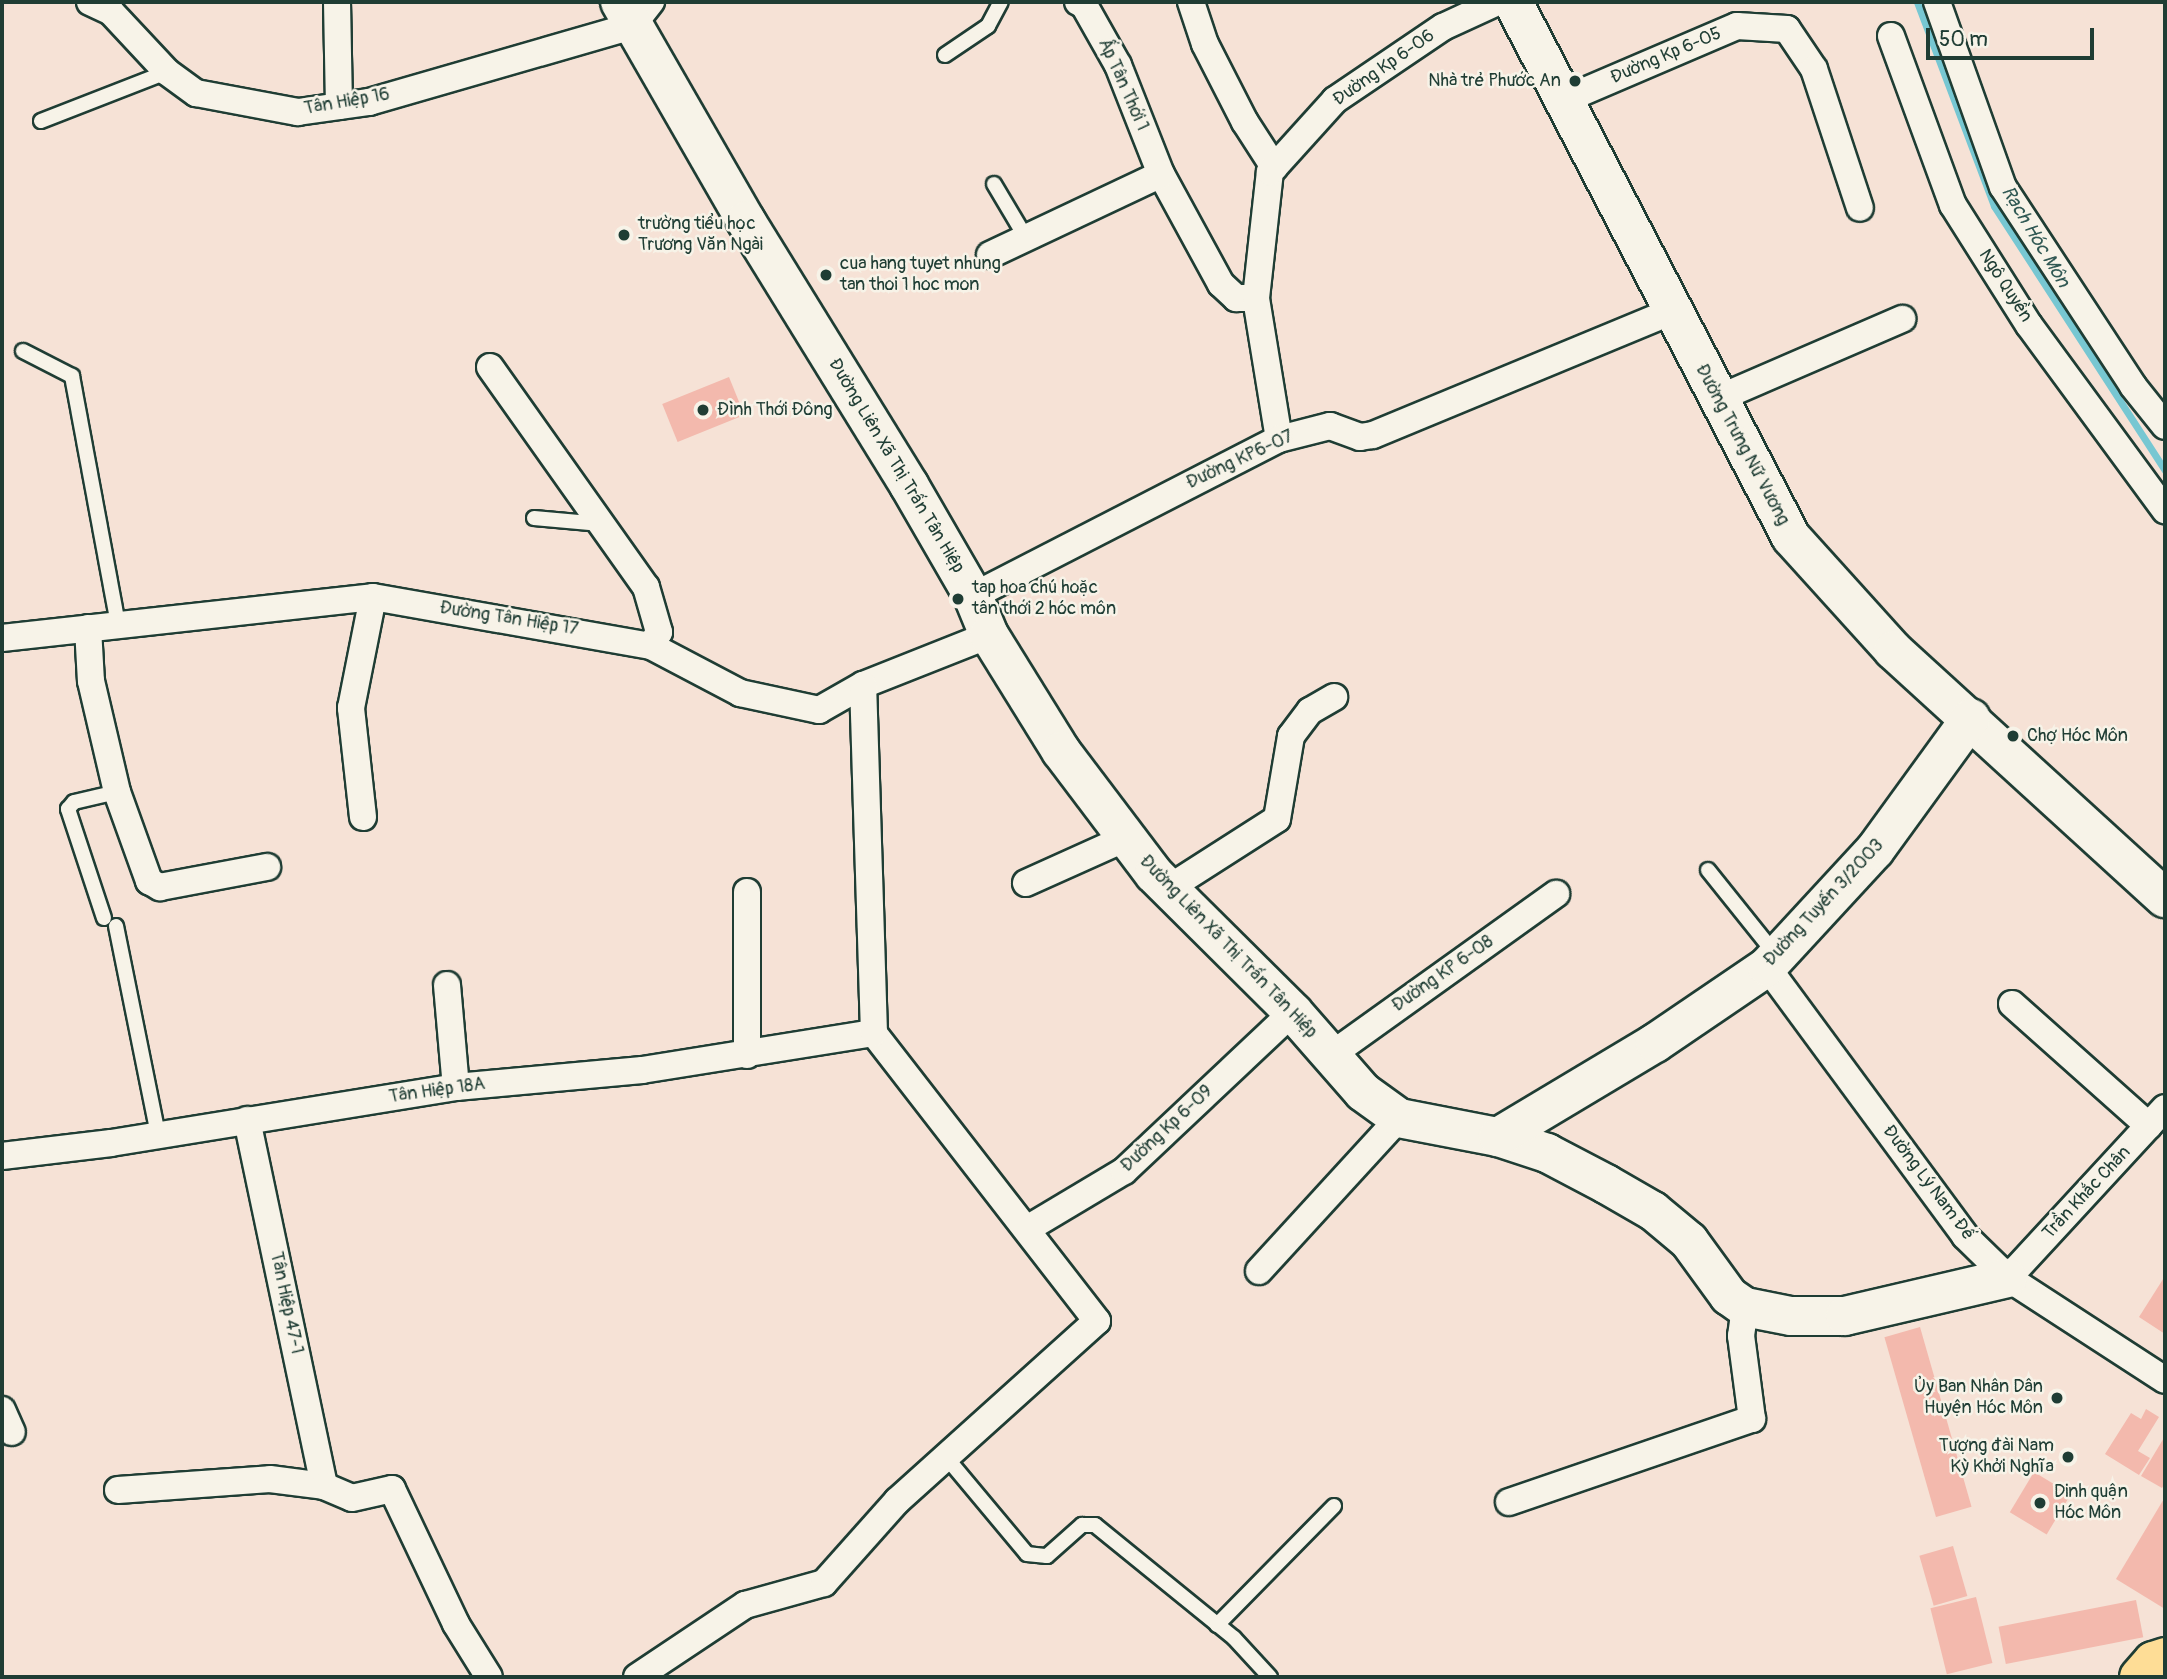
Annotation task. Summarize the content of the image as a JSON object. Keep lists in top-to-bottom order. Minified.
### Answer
{"streets":{"street":["Đường Kp 6-05","Đường Kp 6-06","Ấp Tân Thới 1","Tân Hiệp 16","Ngô Quyền","Đường Trưng Nữ Vương","Đường KP6-07","Đường Liên Xã Thị Trấn Tân Hiệp","Đường Tân Hiệp 17","Đường Tuyến 3/2003","Đường KP 6-08","Tân Hiệp 18A","Đường Kp 6-09","Đường Lý Nam Đế","Trần Khắc Chân","Tân Hiệp 47-1"]},"crossings":[["Đường Kp 6-05","Đường Trưng Nữ Vương"],["Tân Hiệp 16","Đường Liên Xã Thị Trấn Tân Hiệp"],["Đường Trưng Nữ Vương","Đường KP6-07"],["Đường Trưng Nữ Vương","Đường Tuyến 3/2003"],["Đường KP6-07","Đường Liên Xã Thị Trấn Tân Hiệp"],["Đường Liên Xã Thị Trấn Tân Hiệp","Đường Tân Hiệp 17"],["Đường Liên Xã Thị Trấn Tân Hiệp","Đường Tuyến 3/2003"],["Đường Liên Xã Thị Trấn Tân Hiệp","Đường KP 6-08"],["Đường Liên Xã Thị Trấn Tân Hiệp","Đường Kp 6-09"],["Đường Tuyến 3/2003","Đường Lý Nam Đế"],["Tân Hiệp 18A","Tân Hiệp 47-1"],["Đường Lý Nam Đế","Trần Khắc Chân"]],"water":["Rạch Hóc Môn"],"places":["Nhà trẻ Phước An","trường tiểu học Trương Văn Ngài","cua hang tuyet nhung tan thoi 1 hoc mon","Đình Thới Đông","tap hoa chú hoặc tân thới 2 hóc môn","Chợ Hóc Môn","Ủy Ban Nhân Dân Huyện Hóc Môn","Tượng đài Nam Kỳ Khởi Nghĩa","Dinh quận Hóc Môn"],"scale_bar":"50 m"}
